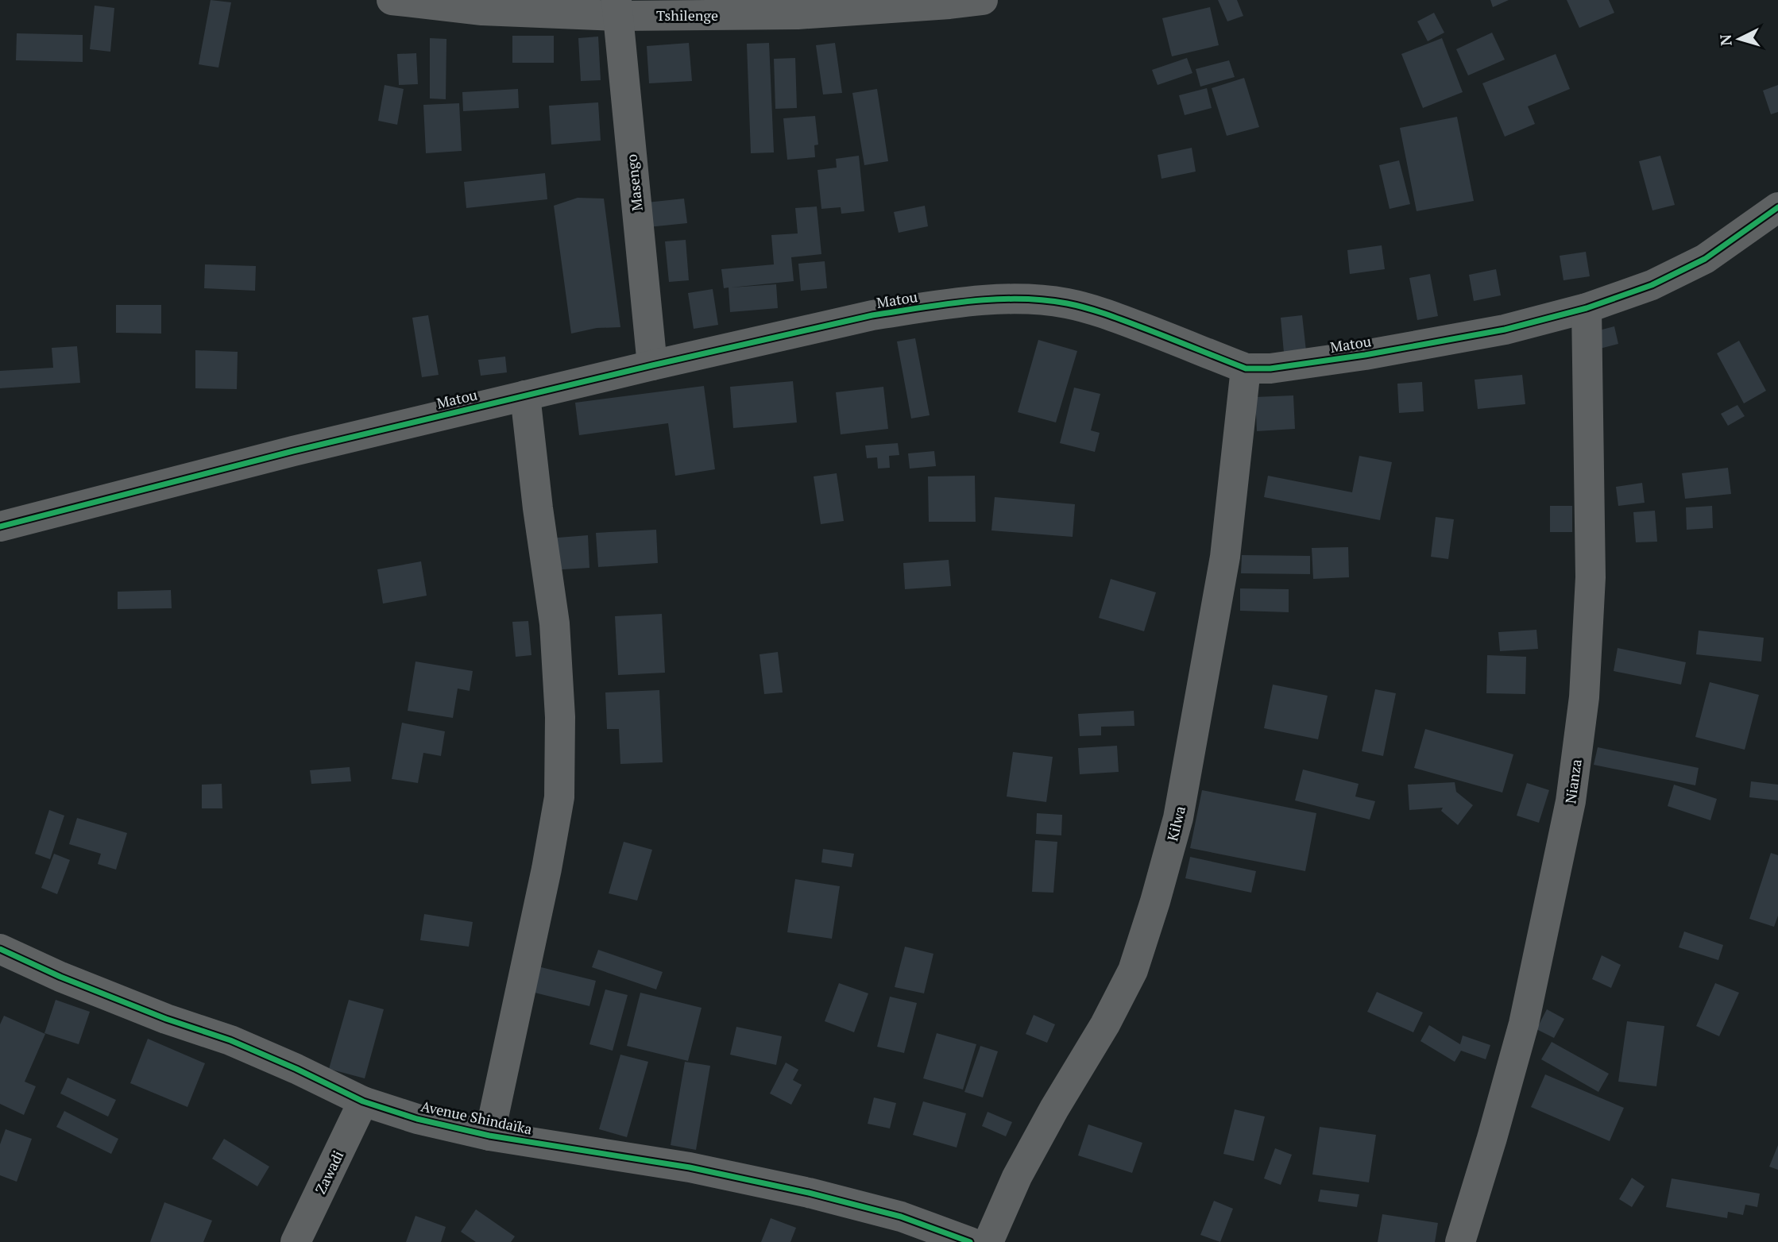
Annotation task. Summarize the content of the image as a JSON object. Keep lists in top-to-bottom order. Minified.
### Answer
{"streets":{"street":["Tshilenge","Masengo","Matou","Nianza","Kilwa","Avenue Shindaïka","Zawadi"]},"crossings":[["Tshilenge","Masengo"],["Masengo","Matou"],["Matou","Nianza"],["Matou","Kilwa"],["Avenue Shindaïka","Zawadi"]],"north":"left"}
